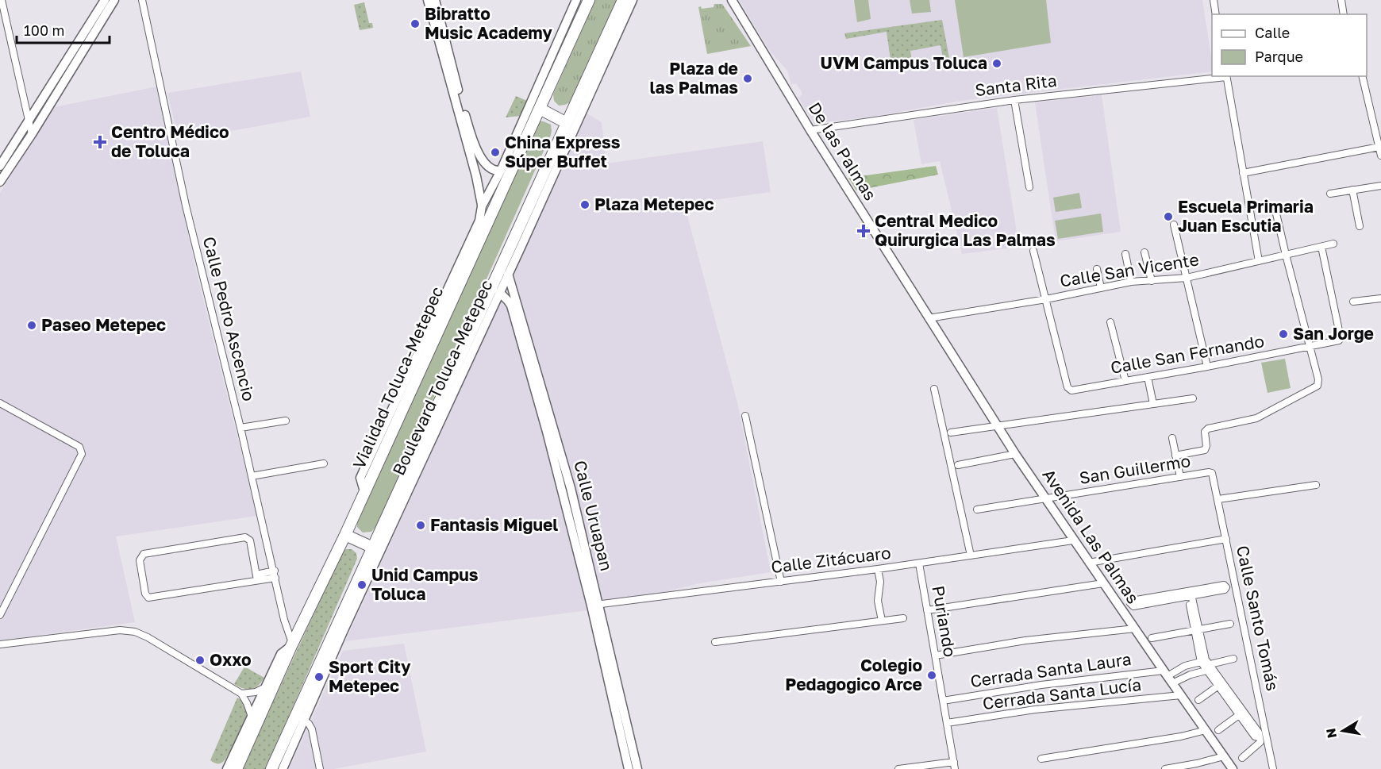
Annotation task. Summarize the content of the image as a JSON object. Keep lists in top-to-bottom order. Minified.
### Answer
{"streets":{"highway":["Vialidad Toluca-Metepec"],"main road":["De las Palmas","Boulevard Toluca-Metepec","Calle Uruapan","Avenida Las Palmas"],"street":["Santa Rita","Calle San Vicente","Calle Pedro Ascencio","Calle San Fernando","San Guillermo","Calle Zitácuaro","Calle Santo Tomás","Puriando","Cerrada Santa Laura","Cerrada Santa Lucía"]},"crossings":[["Santa Rita","De las Palmas"],["De las Palmas","Calle San Vicente"],["De las Palmas","Avenida Las Palmas"],["Calle San Vicente","Calle San Fernando"],["Calle San Vicente","Avenida Las Palmas"],["Calle Pedro Ascencio","Vialidad Toluca-Metepec"],["Vialidad Toluca-Metepec","Boulevard Toluca-Metepec"],["Boulevard Toluca-Metepec","Calle Uruapan"],["San Guillermo","Avenida Las Palmas"],["San Guillermo","Calle Santo Tomás"],["Calle Uruapan","Calle Zitácuaro"],["Avenida Las Palmas","Calle Zitácuaro"],["Avenida Las Palmas","Cerrada Santa Laura"],["Avenida Las Palmas","Cerrada Santa Lucía"],["Calle Zitácuaro","Puriando"],["Puriando","Cerrada Santa Laura"],["Puriando","Cerrada Santa Lucía"]],"places":{"other":["Bibratto Music Academy","UVM Campus Toluca","Plaza de las Palmas","China Express Súper Buffet","Plaza Metepec","Escuela Primaria Juan Escutia","Paseo Metepec","San Jorge","Fantasis Miguel","Unid Campus Toluca","Oxxo","Colegio Pedagogico Arce","Sport City Metepec"],"health":["Centro Médico de Toluca","Central Medico Quirurgica Las Palmas"]},"legend":["Calle","Parque"],"scale_bar":"100 m","north":"left"}
